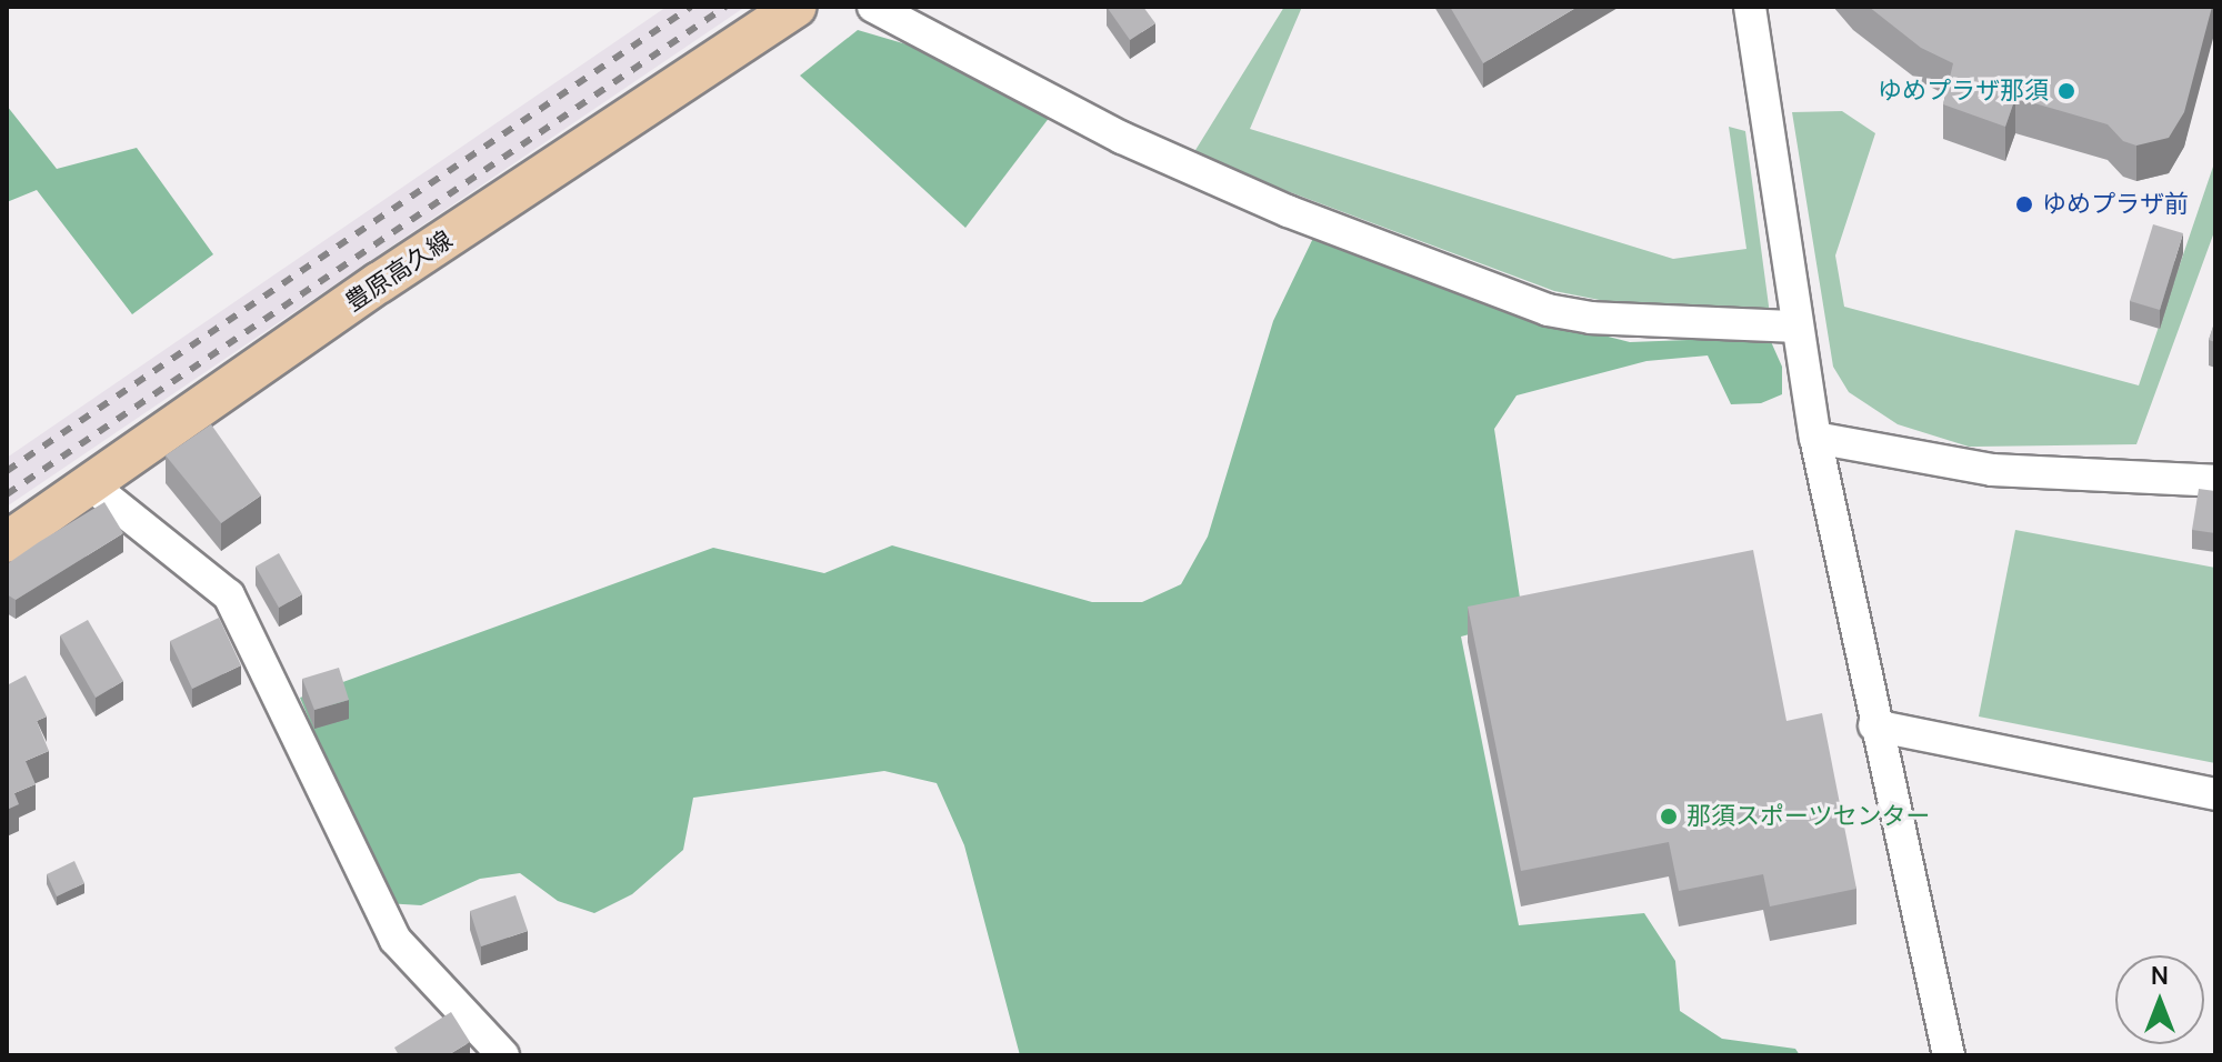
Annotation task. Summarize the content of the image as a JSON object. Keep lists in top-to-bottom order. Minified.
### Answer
{"streets":{"main road":["豊原高久線"]},"places":["ゆめプラザ那須","ゆめプラザ前","那須スポーツセンター"],"north":"top"}
